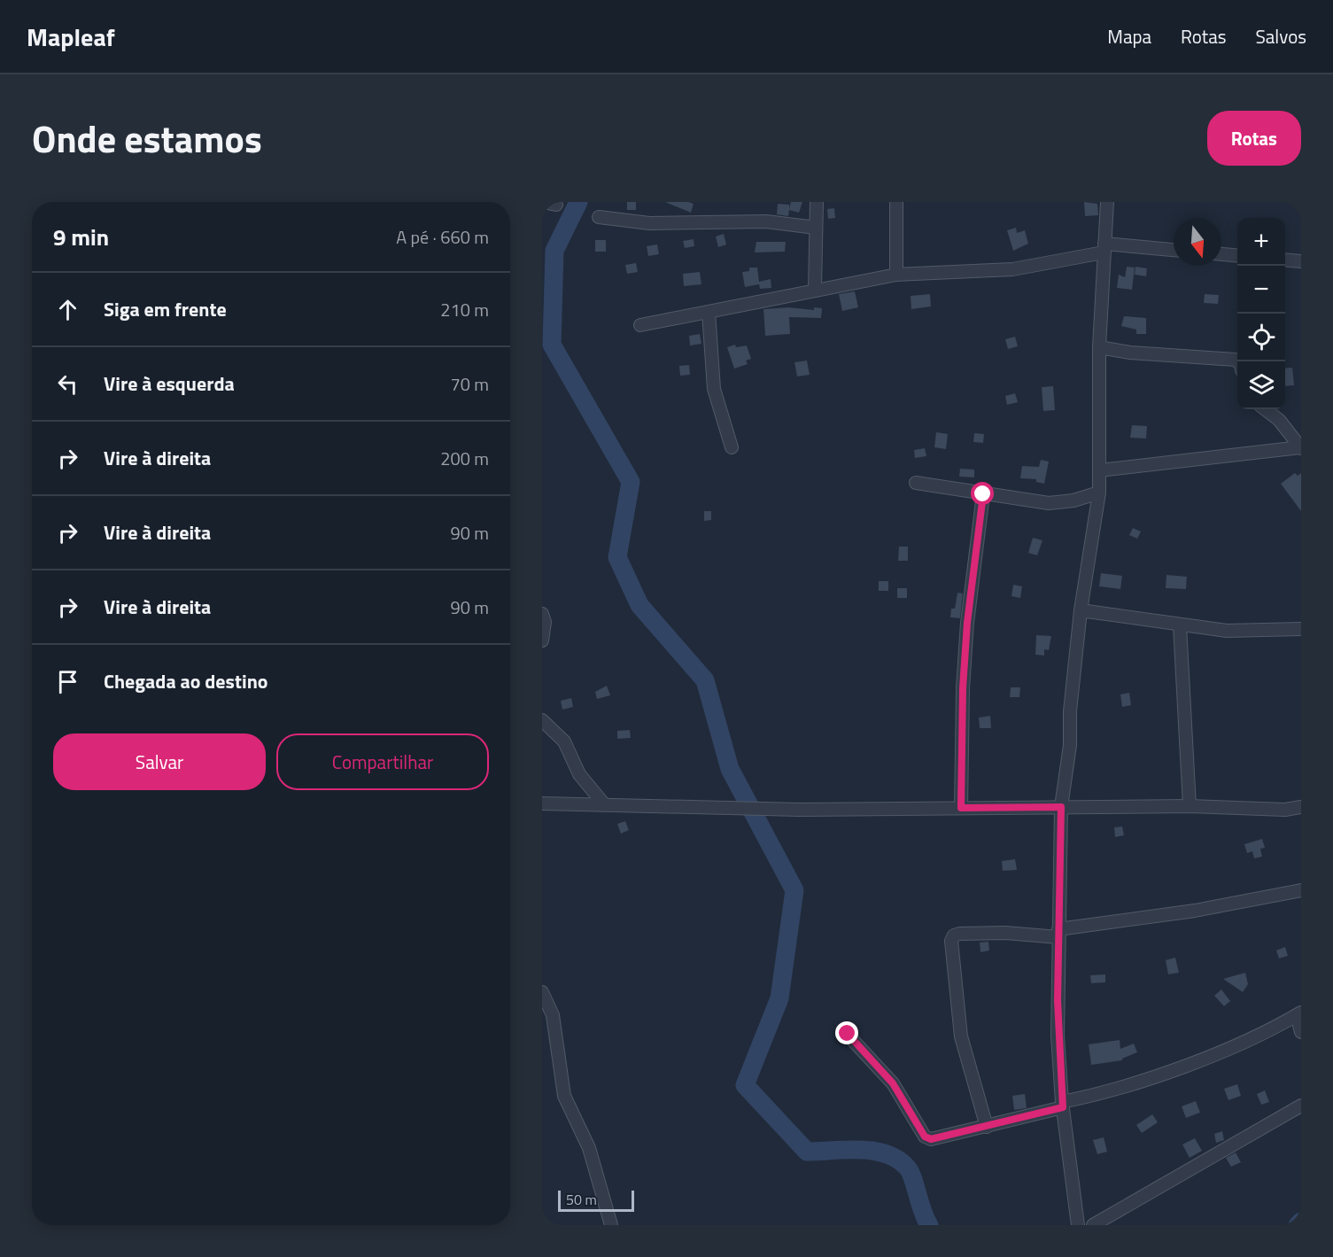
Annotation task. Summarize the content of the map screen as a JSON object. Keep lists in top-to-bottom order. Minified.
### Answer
{"scale_bar":"50 m","north":"bottom","page":{"header":"Mapleaf","nav":["Mapa","Rotas","Salvos"],"title":"Onde estamos","buttons":["Rotas",["Salvar","Compartilhar"]],"heading":["9 min","A pé · 660 m"],"map_buttons":["+","−"],"list":[["Siga em frente","210 m"],["Vire à esquerda","70 m"],["Vire à direita","200 m"],["Vire à direita","90 m"],["Vire à direita","90 m"],"Chegada ao destino"],"scale":"50 m"}}
